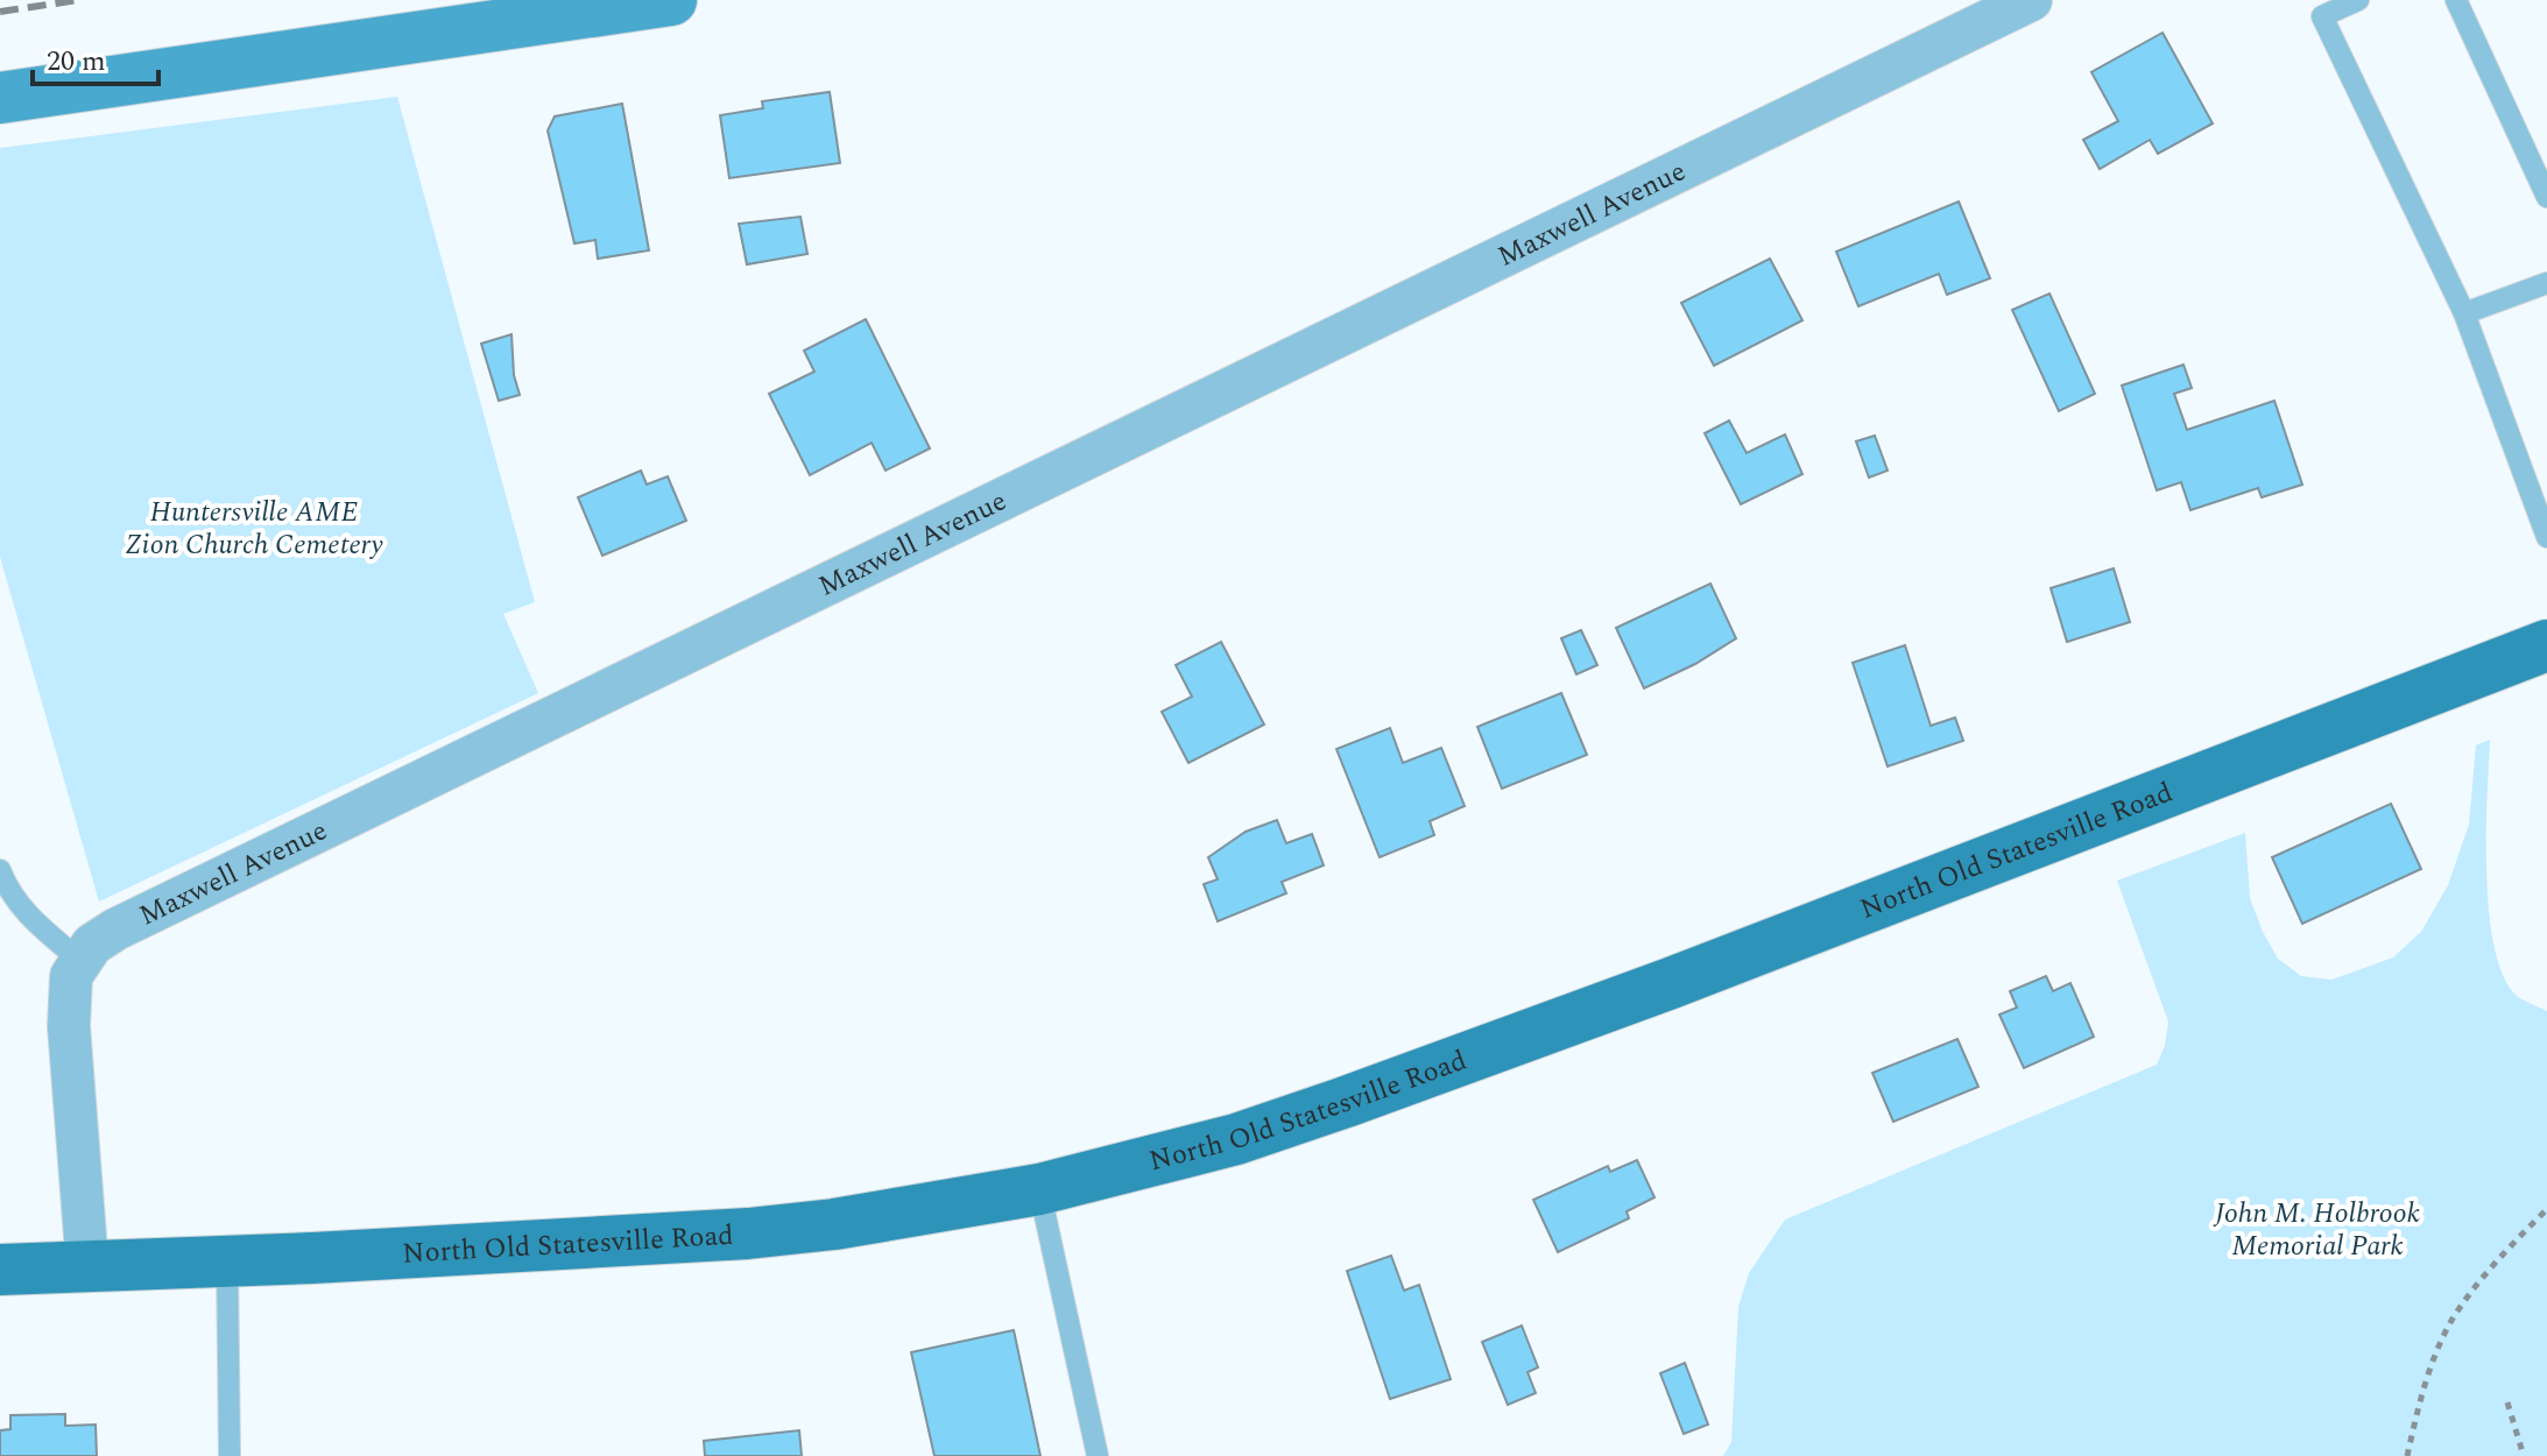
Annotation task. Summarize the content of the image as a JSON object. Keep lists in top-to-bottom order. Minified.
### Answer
{"streets":{"main road":["North Old Statesville Road"],"street":["Maxwell Avenue"]},"parks":["Huntersville AME Zion Church Cemetery","John M. Holbrook Memorial Park"],"scale_bar":"20 m"}
